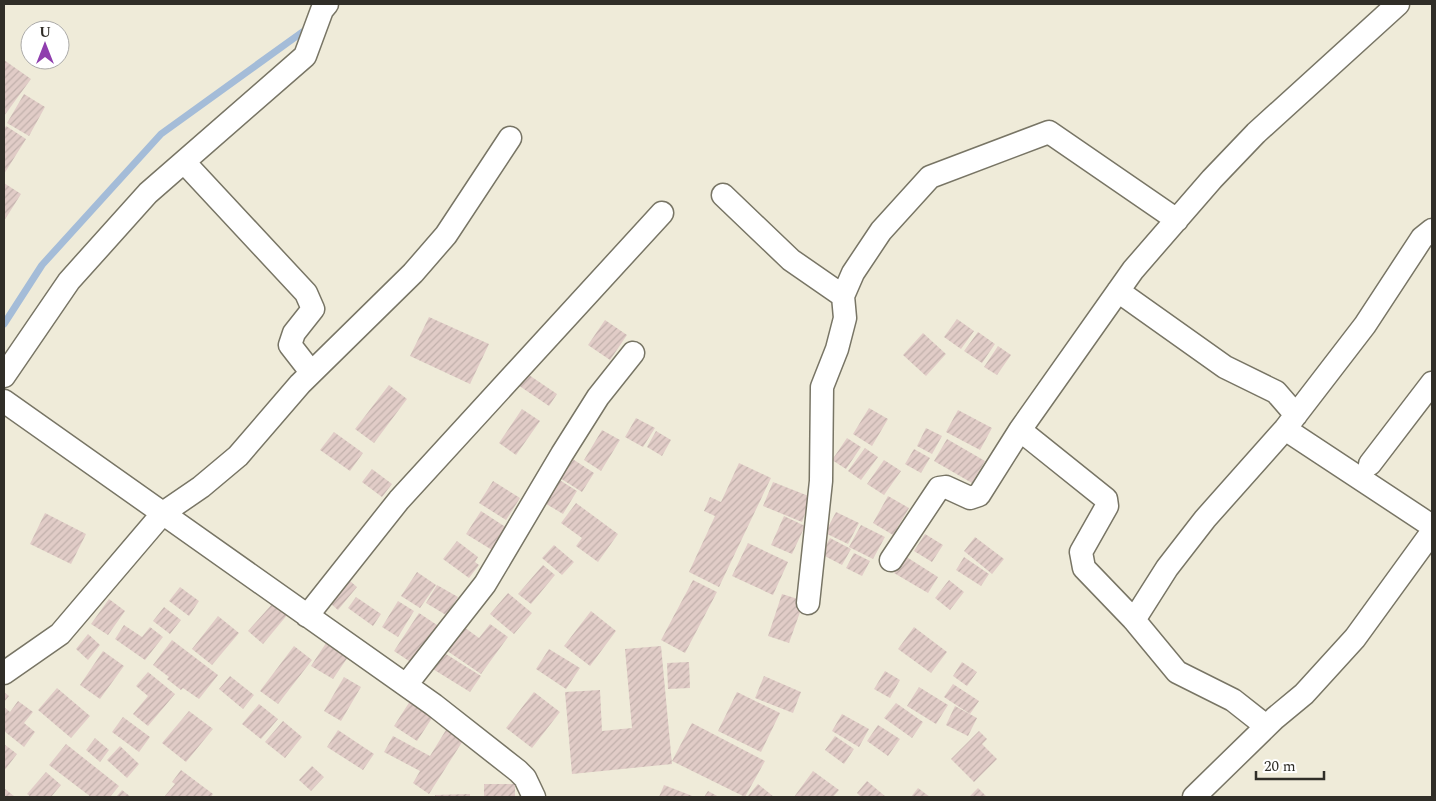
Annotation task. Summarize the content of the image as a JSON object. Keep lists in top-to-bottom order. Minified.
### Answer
{"scale_bar":"20 m","north":"top"}
